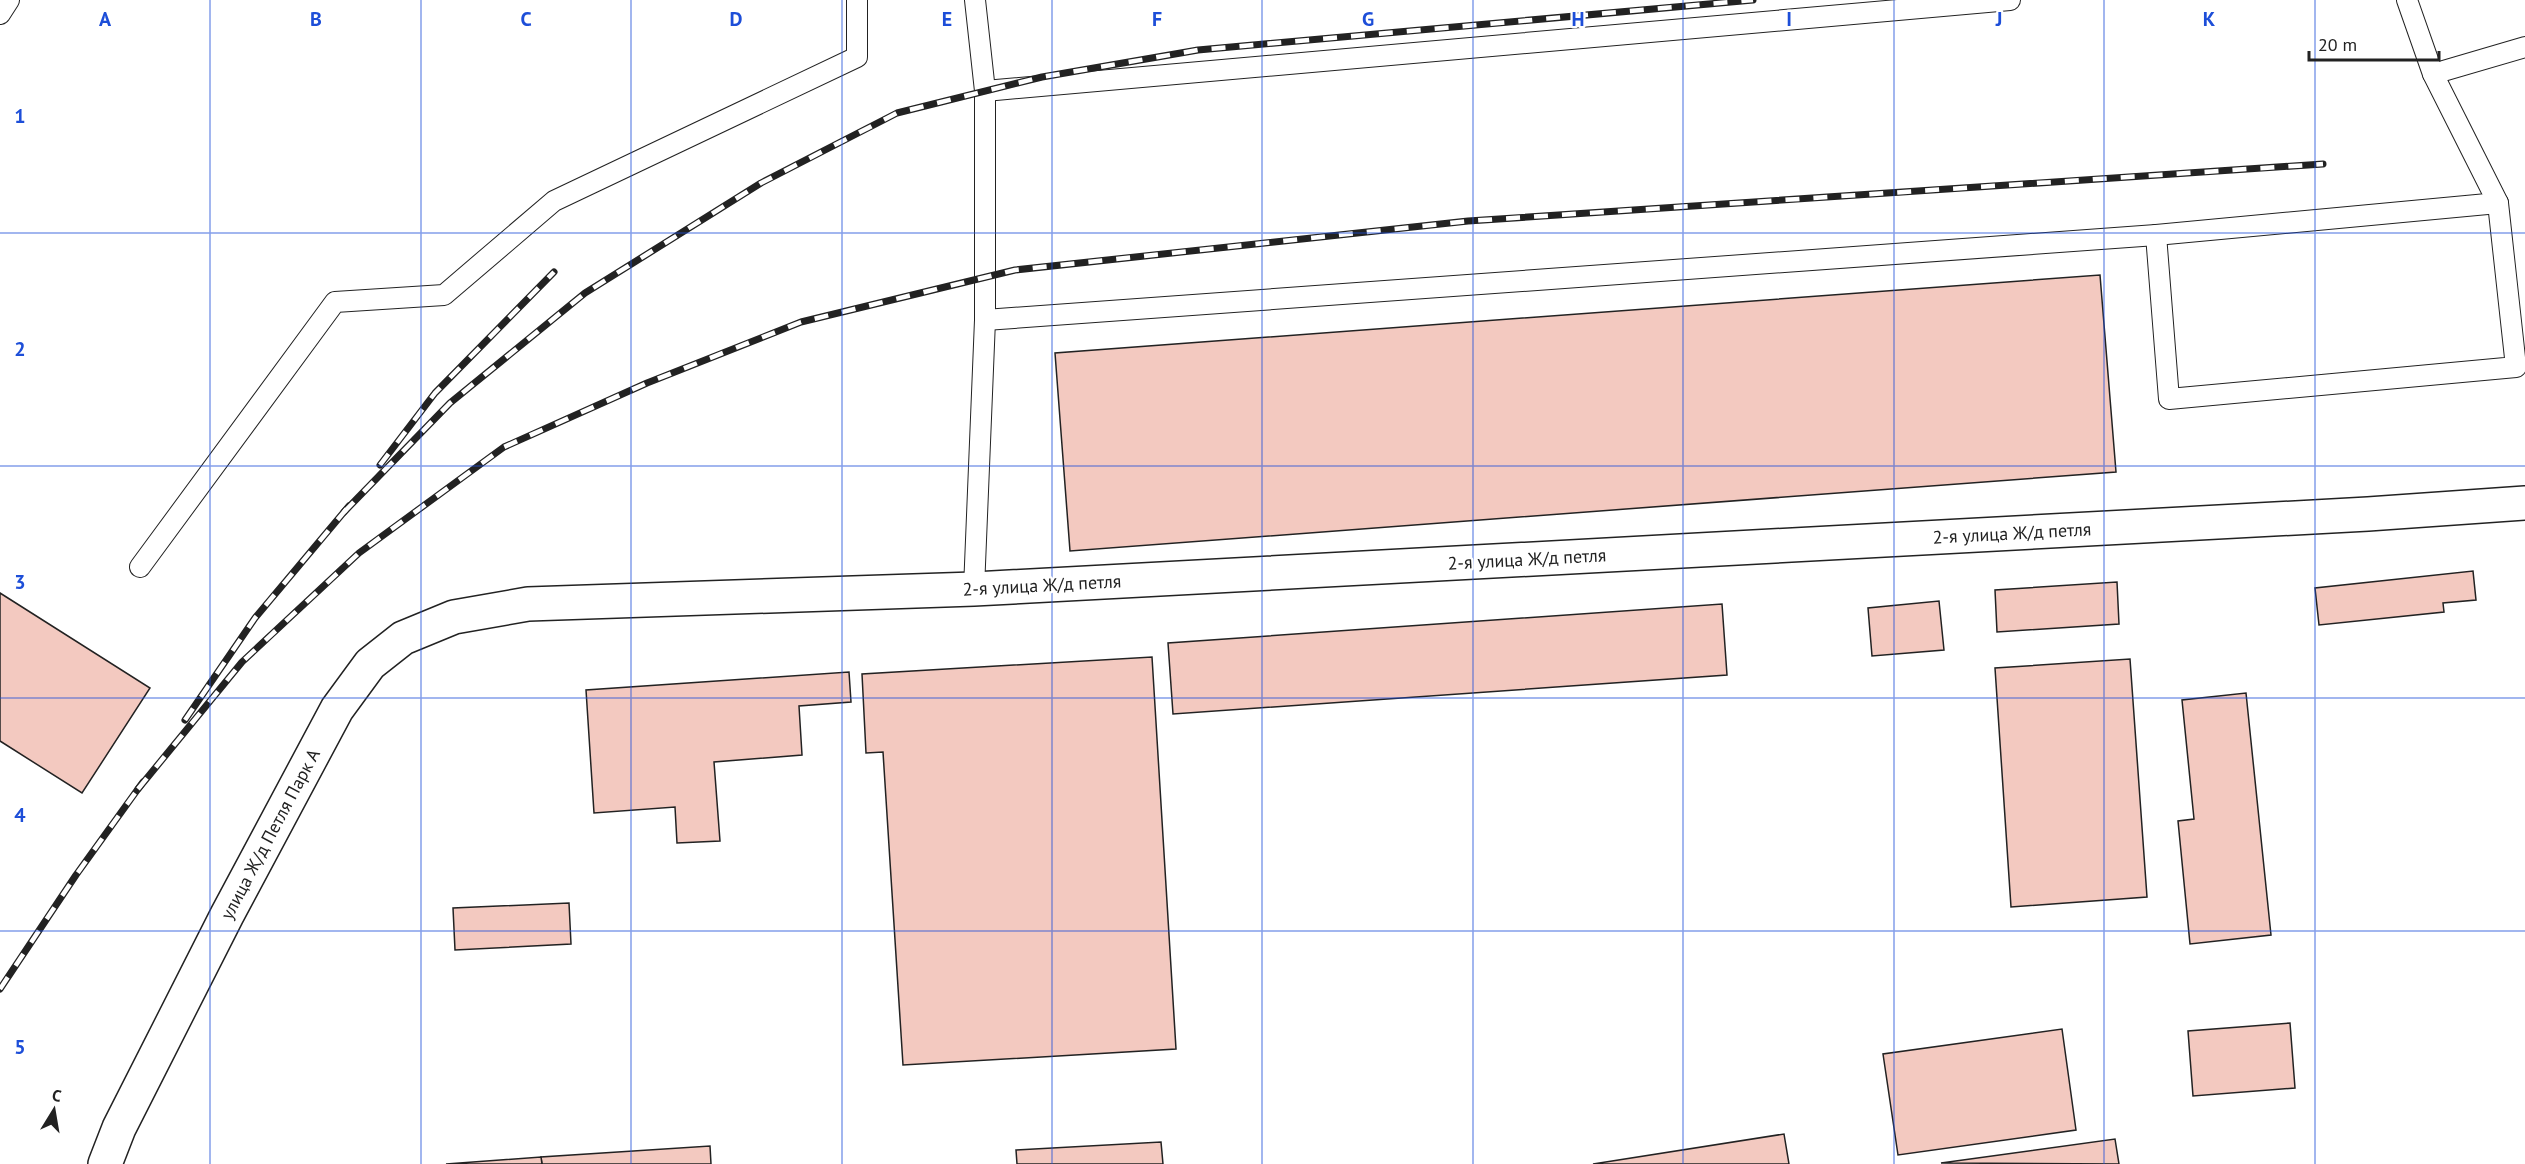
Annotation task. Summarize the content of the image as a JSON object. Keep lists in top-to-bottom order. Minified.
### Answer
{"streets":{"street":["2-я улица Ж/д петля","улица Ж/д Петля Парк А"]},"crossings":[["2-я улица Ж/д петля","улица Ж/д Петля Парк А"]],"scale_bar":"20 m","north":"top","grid":{"columns":["A","B","C","D","E","F","G","H","I","J","K"],"rows":["1","2","3","4","5"]}}
